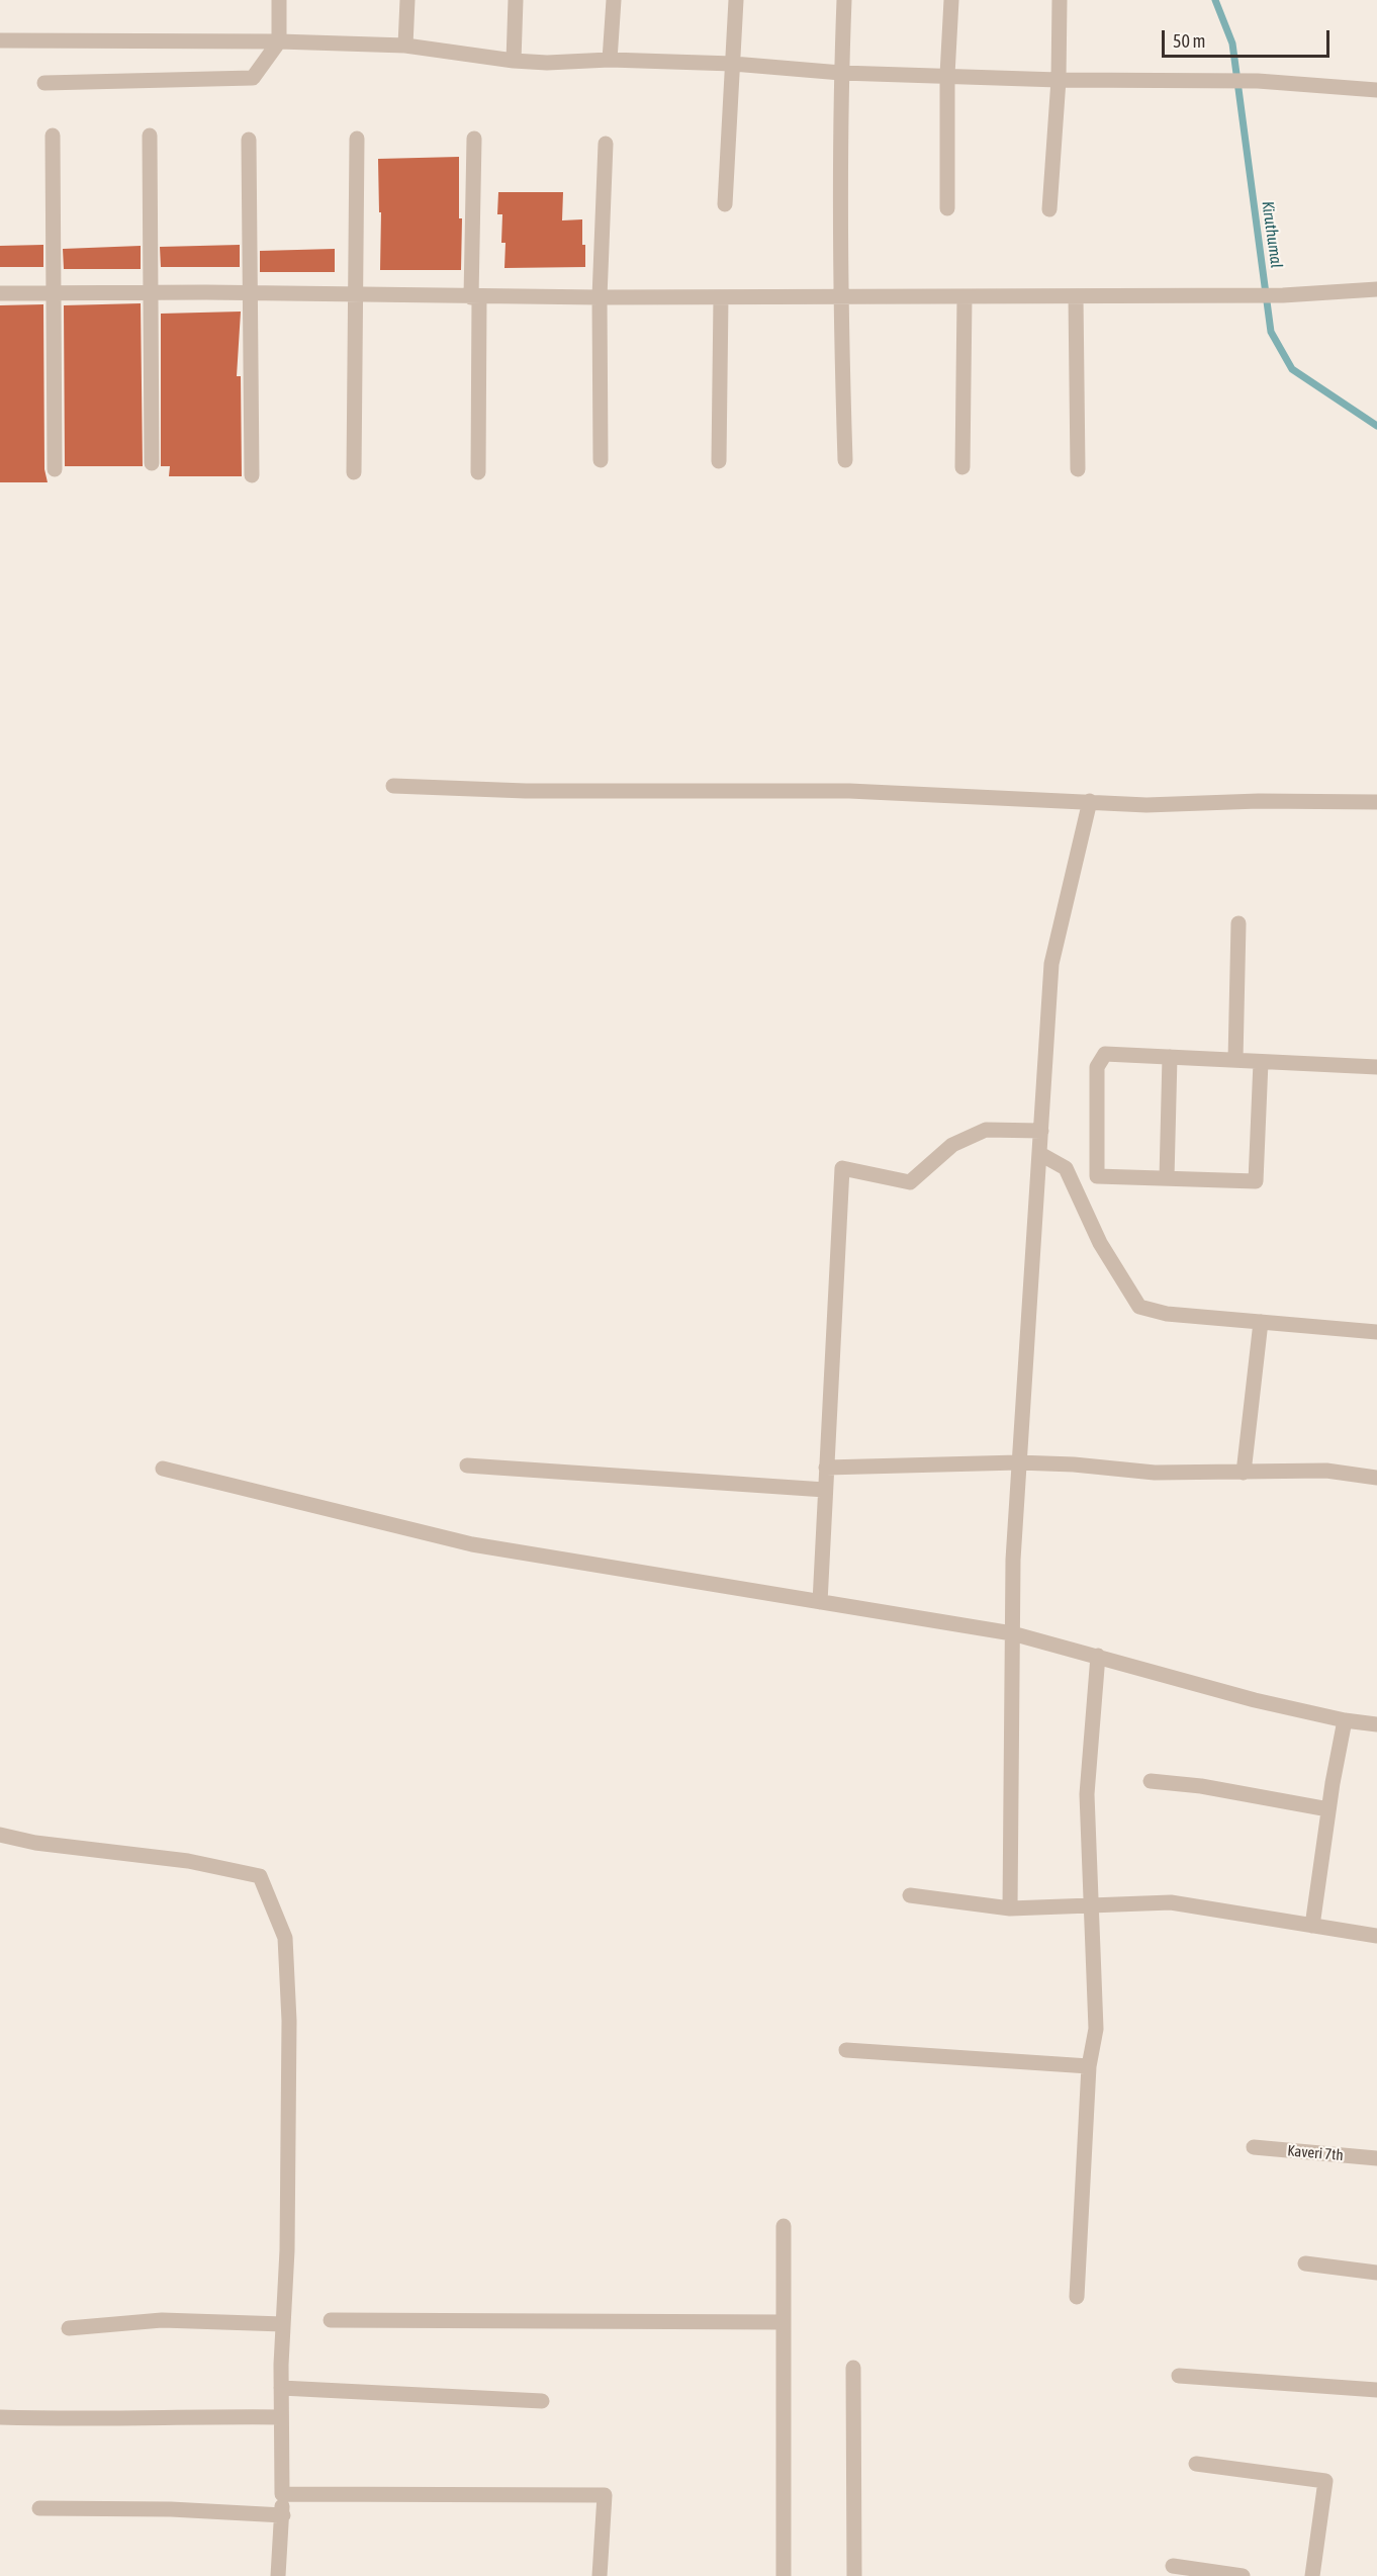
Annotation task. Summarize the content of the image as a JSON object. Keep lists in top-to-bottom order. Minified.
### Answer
{"streets":{"street":["Kaveri 7th"]},"water":["Kiruthumal"],"scale_bar":"50 m"}
